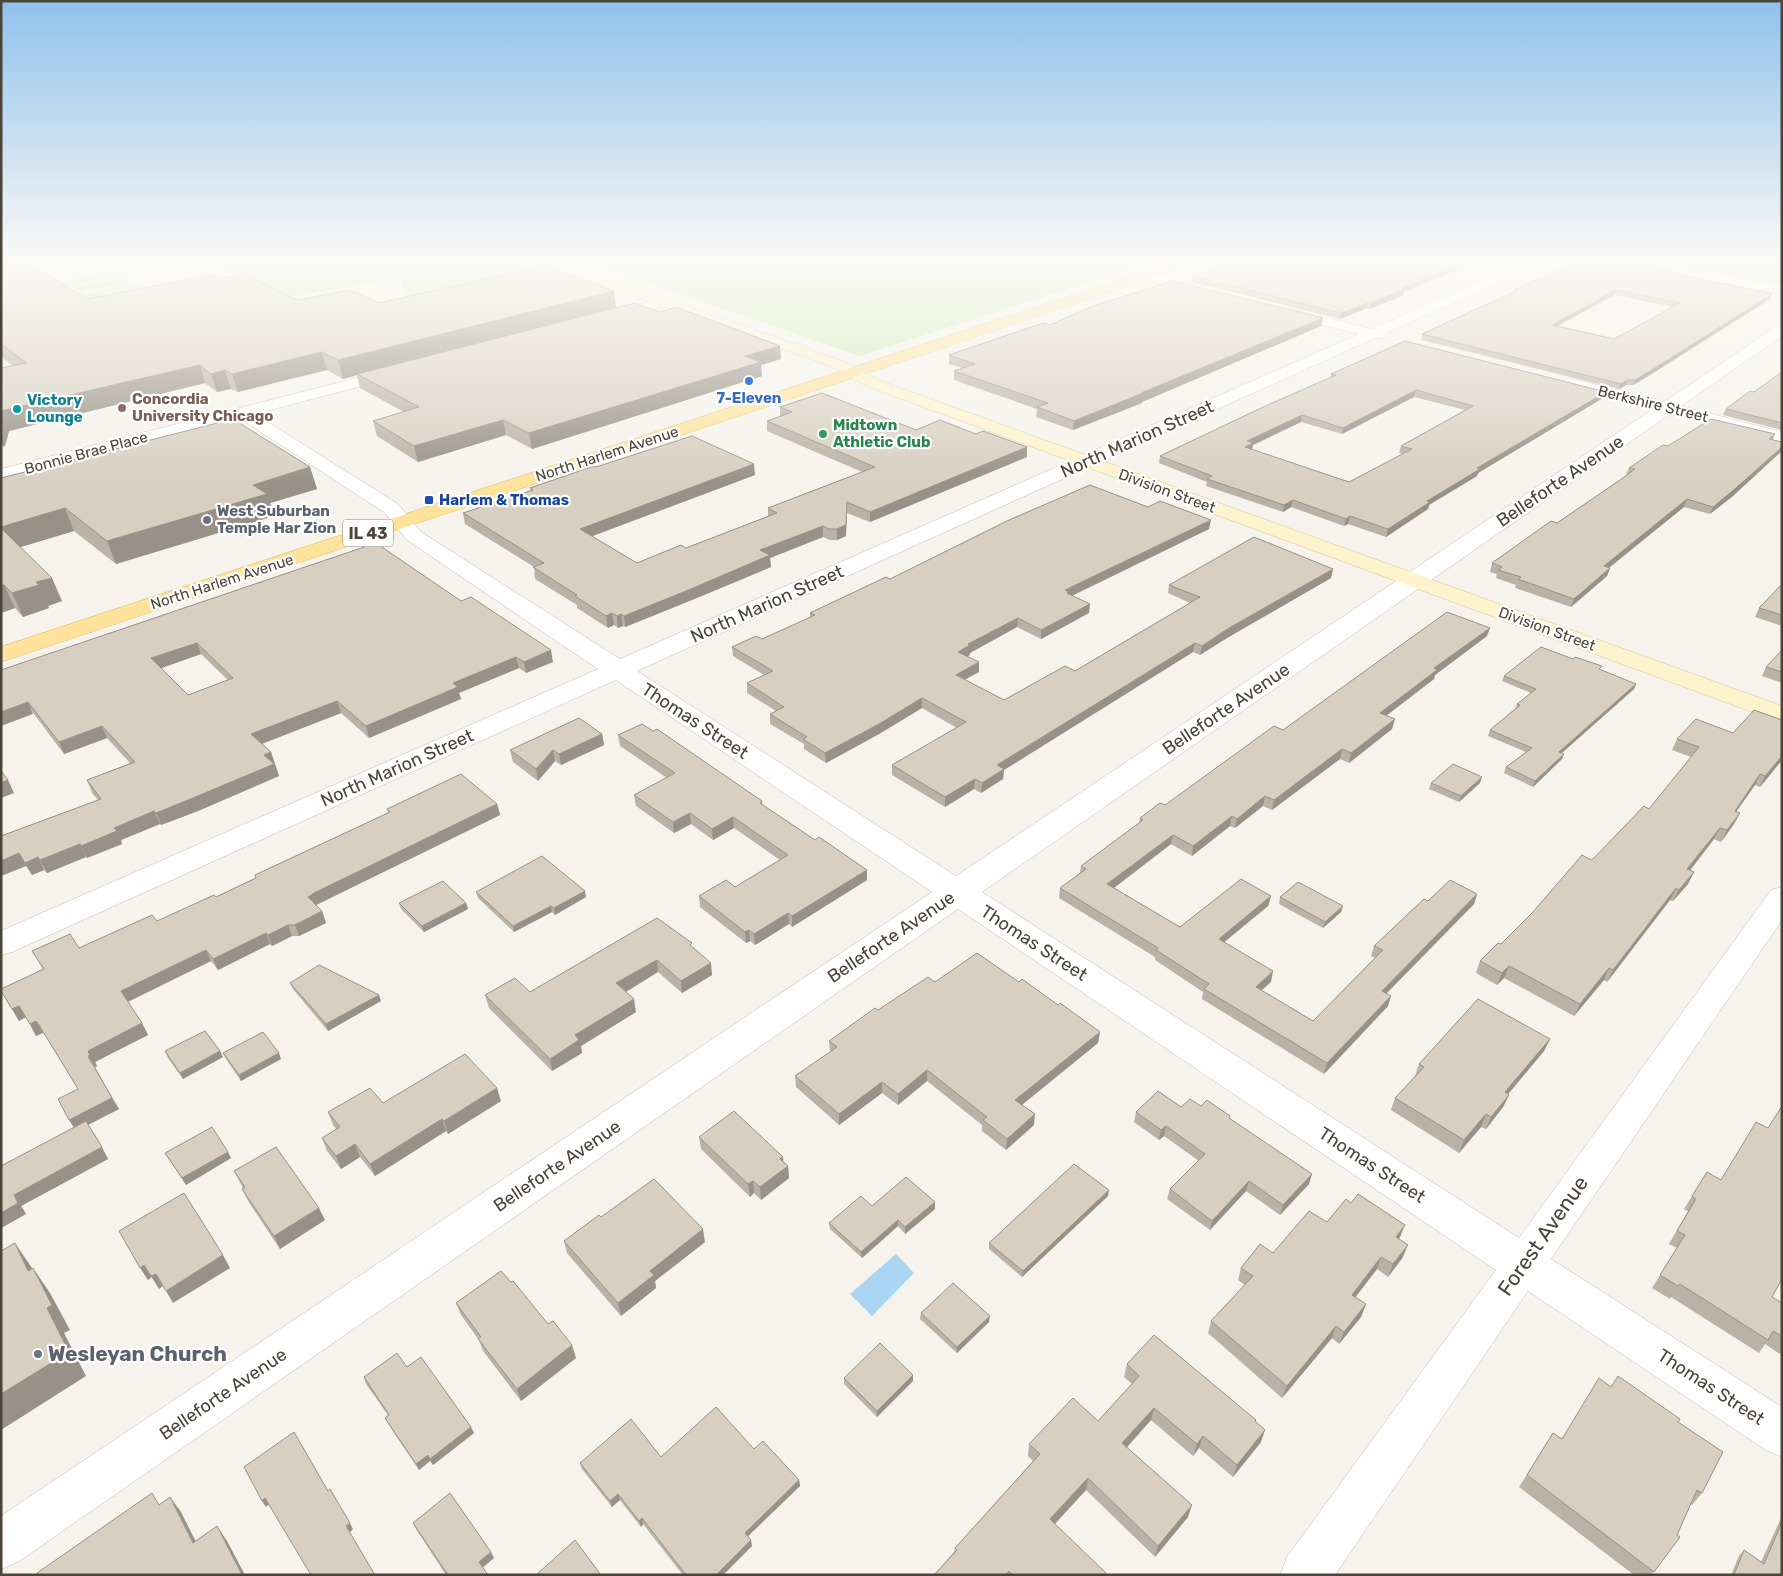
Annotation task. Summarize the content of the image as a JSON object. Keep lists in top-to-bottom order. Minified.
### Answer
{"streets":{"main road":["North Harlem Avenue","IL 43"],"street":["Berkshire Street","North Marion Street","Bonnie Brae Place","Belleforte Avenue","Division Street","Thomas Street","Forest Avenue"]},"crossings":[["Berkshire Street","Belleforte Avenue"],["North Marion Street","Division Street"],["North Marion Street","Thomas Street"],["Bonnie Brae Place","Thomas Street"],["North Harlem Avenue","Division Street"],["North Harlem Avenue","Thomas Street"],["Belleforte Avenue","Division Street"],["Belleforte Avenue","Thomas Street"],["Thomas Street","Forest Avenue"]],"places":{"other":["7-Eleven","Concordia University Chicago","Victory Lounge","Midtown Athletic Club","West Suburban Temple Har Zion","Wesleyan Church"],"transit":["Harlem & Thomas"]}}
